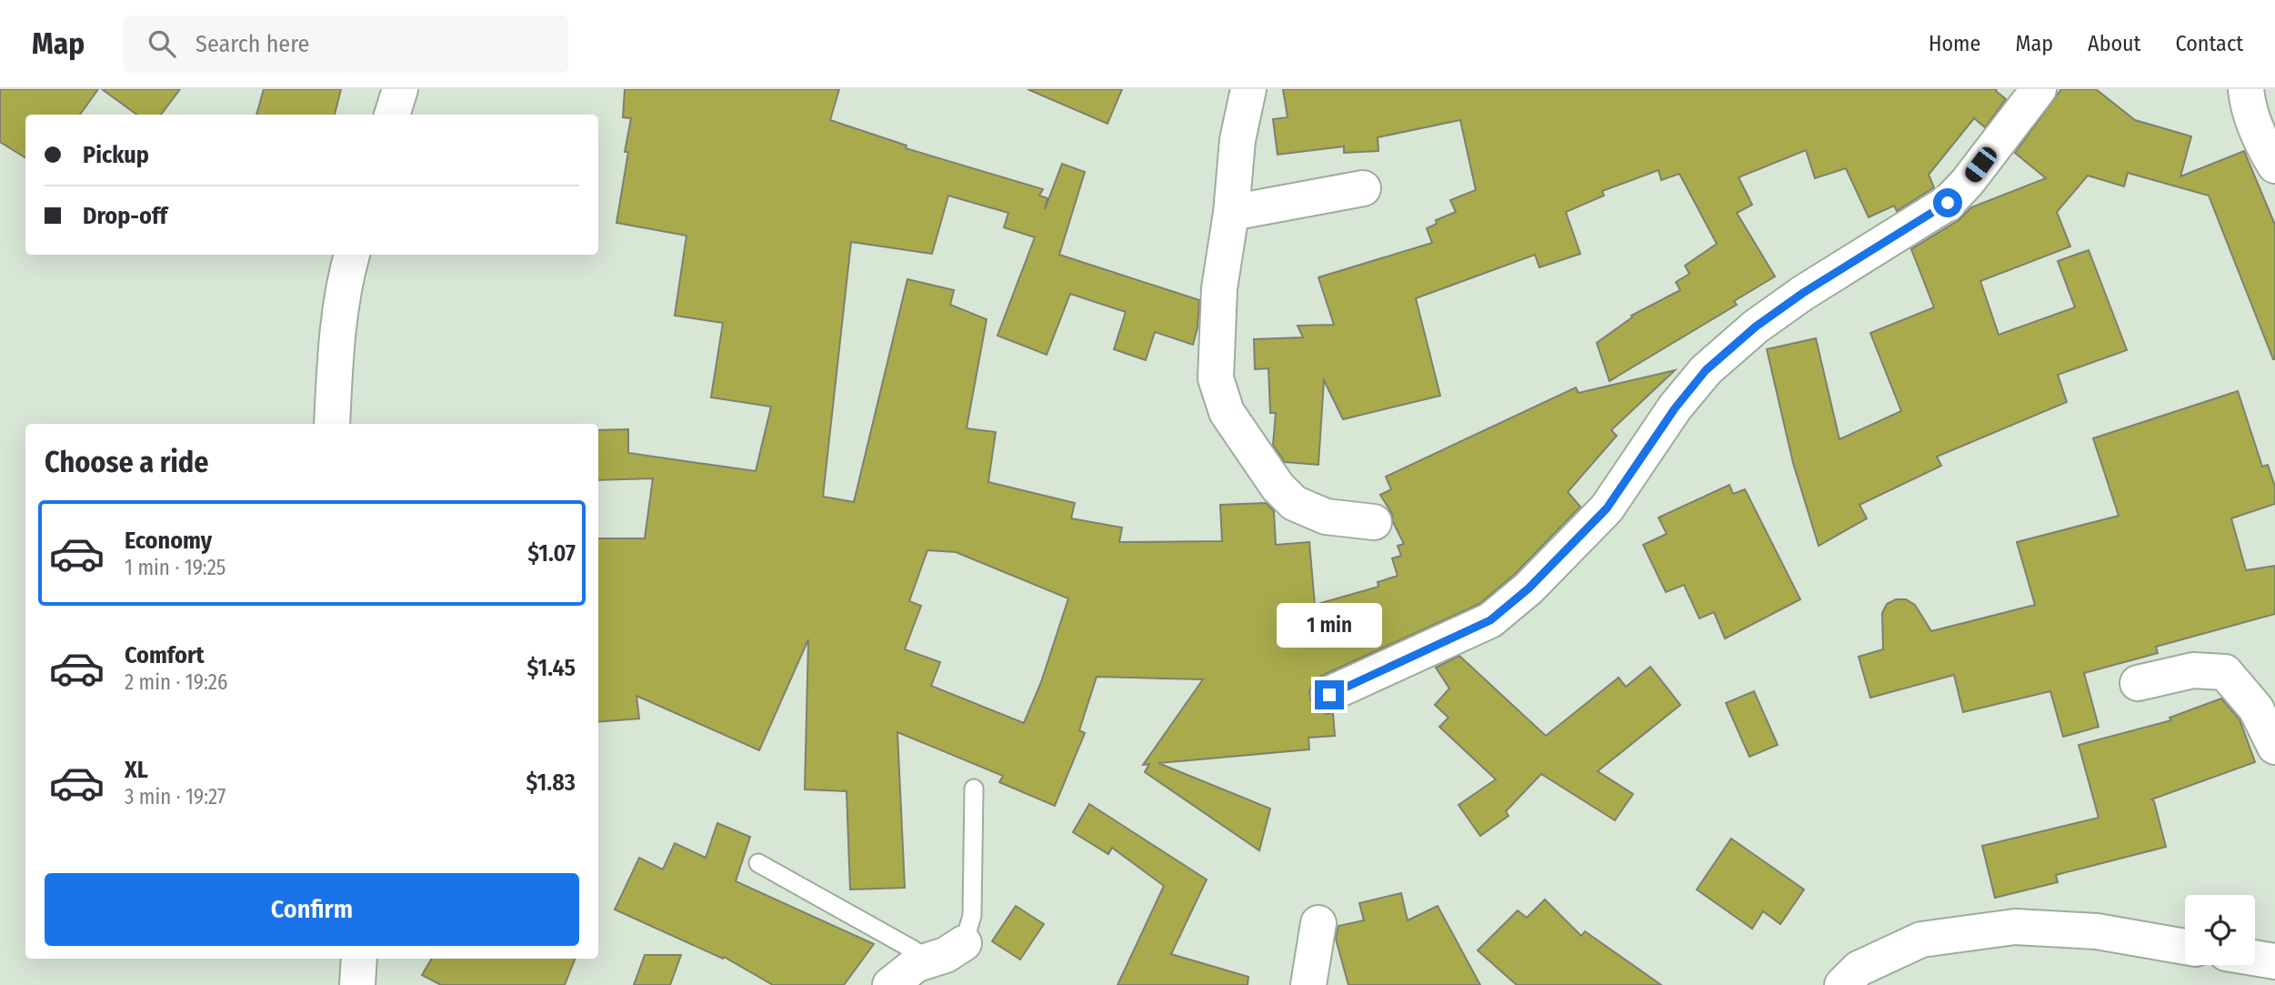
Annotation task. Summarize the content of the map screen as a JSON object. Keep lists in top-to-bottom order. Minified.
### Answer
{"page":{"header":"Map","search":"Search here","nav":["Home","Map","About","Contact"],"banner":["Pickup","Drop-off"],"heading":"Choose a ride","list":[{"name":"Economy","note":"1 min · 19:25","value":"$1.07"},{"name":"Comfort","note":"2 min · 19:26","value":"$1.45"},{"name":"XL","note":"3 min · 19:27","value":"$1.83"}],"bubble":"1 min","buttons":"Confirm"}}
